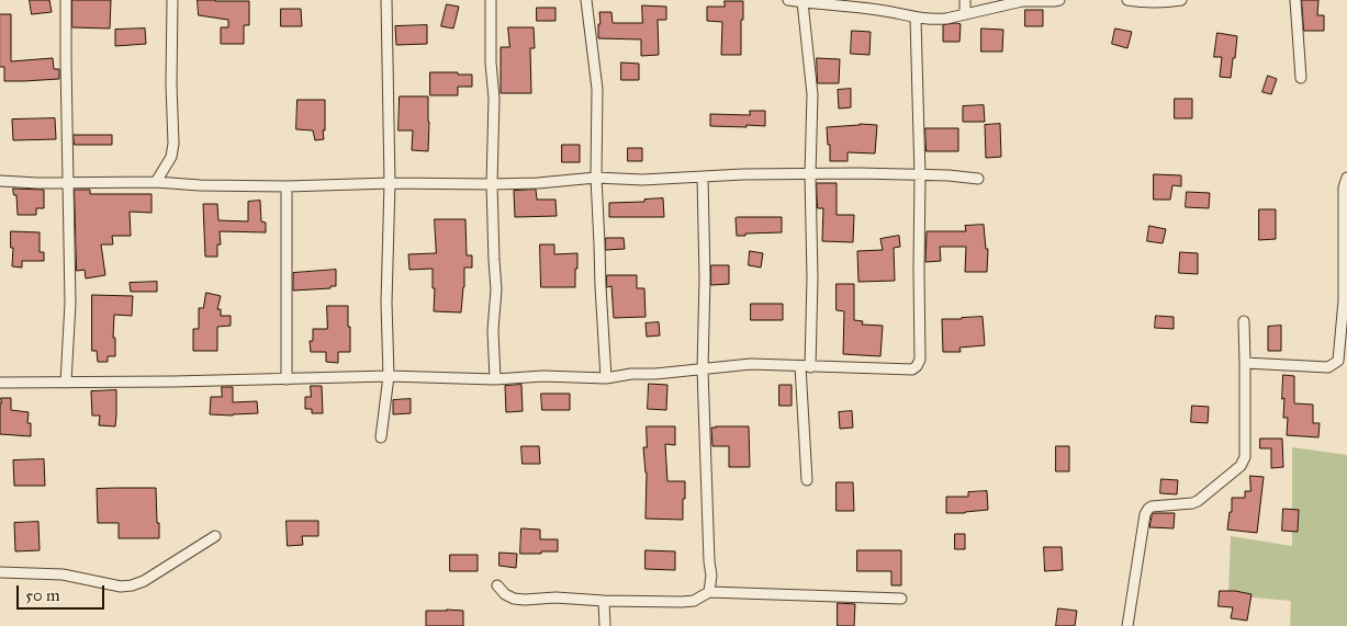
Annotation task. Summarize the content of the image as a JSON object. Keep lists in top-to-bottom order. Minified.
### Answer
{"scale_bar":"50 m"}
